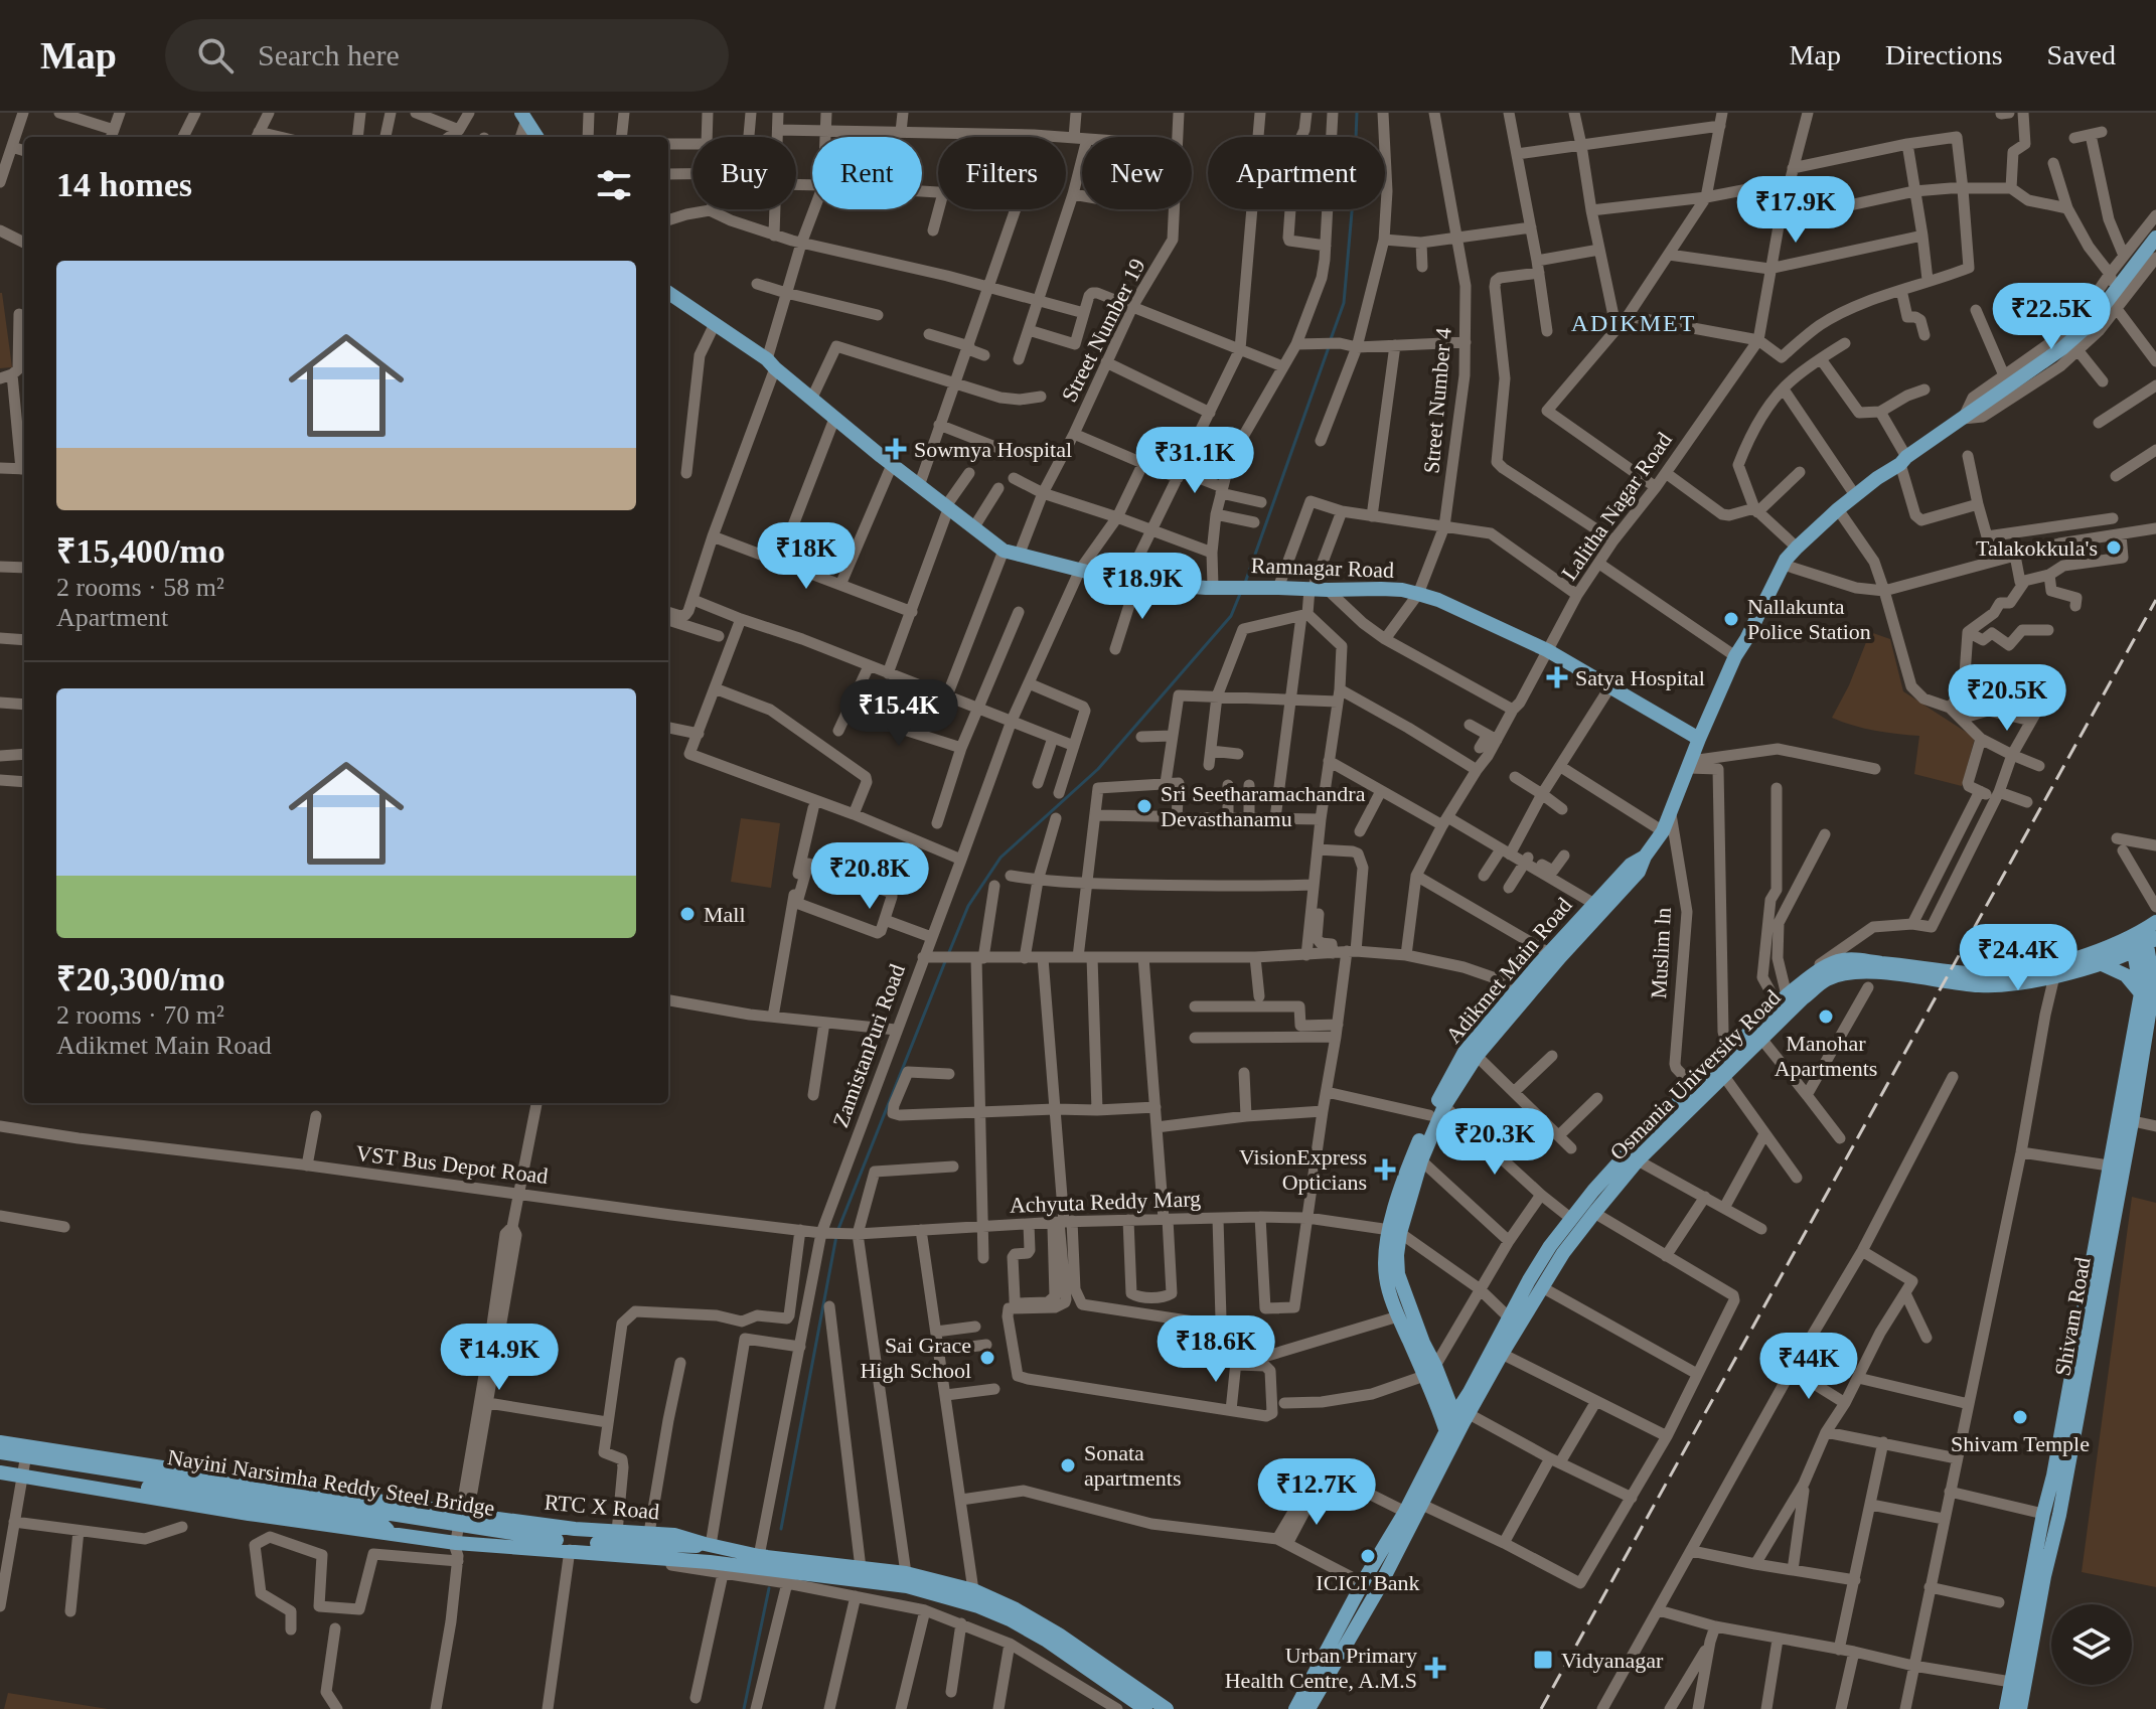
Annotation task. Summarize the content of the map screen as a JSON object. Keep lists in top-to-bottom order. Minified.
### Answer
{"streets":{"main road":["Ramnagar Road","Adikmet Main Road","Osmania University Road","Shivam Road","Nayini Narsimha Reddy Steel Bridge","RTC X Road"],"street":["Street Number 19","Street Number 4","Lalitha Nagar Road","Muslim ln","ZamistanPuri Road","VST Bus Depot Road","Achyuta Reddy Marg"]},"crossings":[["Street Number 19","Ramnagar Road"],["Street Number 4","Ramnagar Road"],["Lalitha Nagar Road","Ramnagar Road"],["Ramnagar Road","Adikmet Main Road"],["Ramnagar Road","ZamistanPuri Road"],["Muslim ln","Adikmet Main Road"],["Muslim ln","Osmania University Road"],["Adikmet Main Road","Achyuta Reddy Marg"],["ZamistanPuri Road","VST Bus Depot Road"],["ZamistanPuri Road","Achyuta Reddy Marg"],["ZamistanPuri Road","RTC X Road"],["Osmania University Road","Shivam Road"],["VST Bus Depot Road","Achyuta Reddy Marg"],["Nayini Narsimha Reddy Steel Bridge","RTC X Road"]],"districts":["ADIKMET"],"places":{"health":["Sowmya Hospital","Satya Hospital","VisionExpress Opticians","Urban Primary Health Centre, A.M.S"],"other":["Talakokkula's","Nallakunta Police Station","Sri Seetharamachandra Devasthanamu","Mall","Manohar Apartments","Sai Grace High School","Shivam Temple","Sonata apartments","ICICI Bank"],"transit":["Vidyanagar"]},"page":{"header":"Map","search":"Search here","nav":["Map","Directions","Saved"],"chip":["Buy","Rent","Filters","New","Apartment"],"heading":"14 homes","price":["₹17.9K","₹22.5K","₹31.1K","₹18K","₹18.9K","₹20.5K","₹15.4K","₹20.8K","₹24.4K","₹20.3K","₹18.6K","₹14.9K","₹44K","₹12.7K"],"list":[{"name":"₹15,400/mo","note":"2 rooms · 58 m² · Apartment"},{"name":"₹20,300/mo","note":"2 rooms · 70 m² · Adikmet Main Road"}]}}
